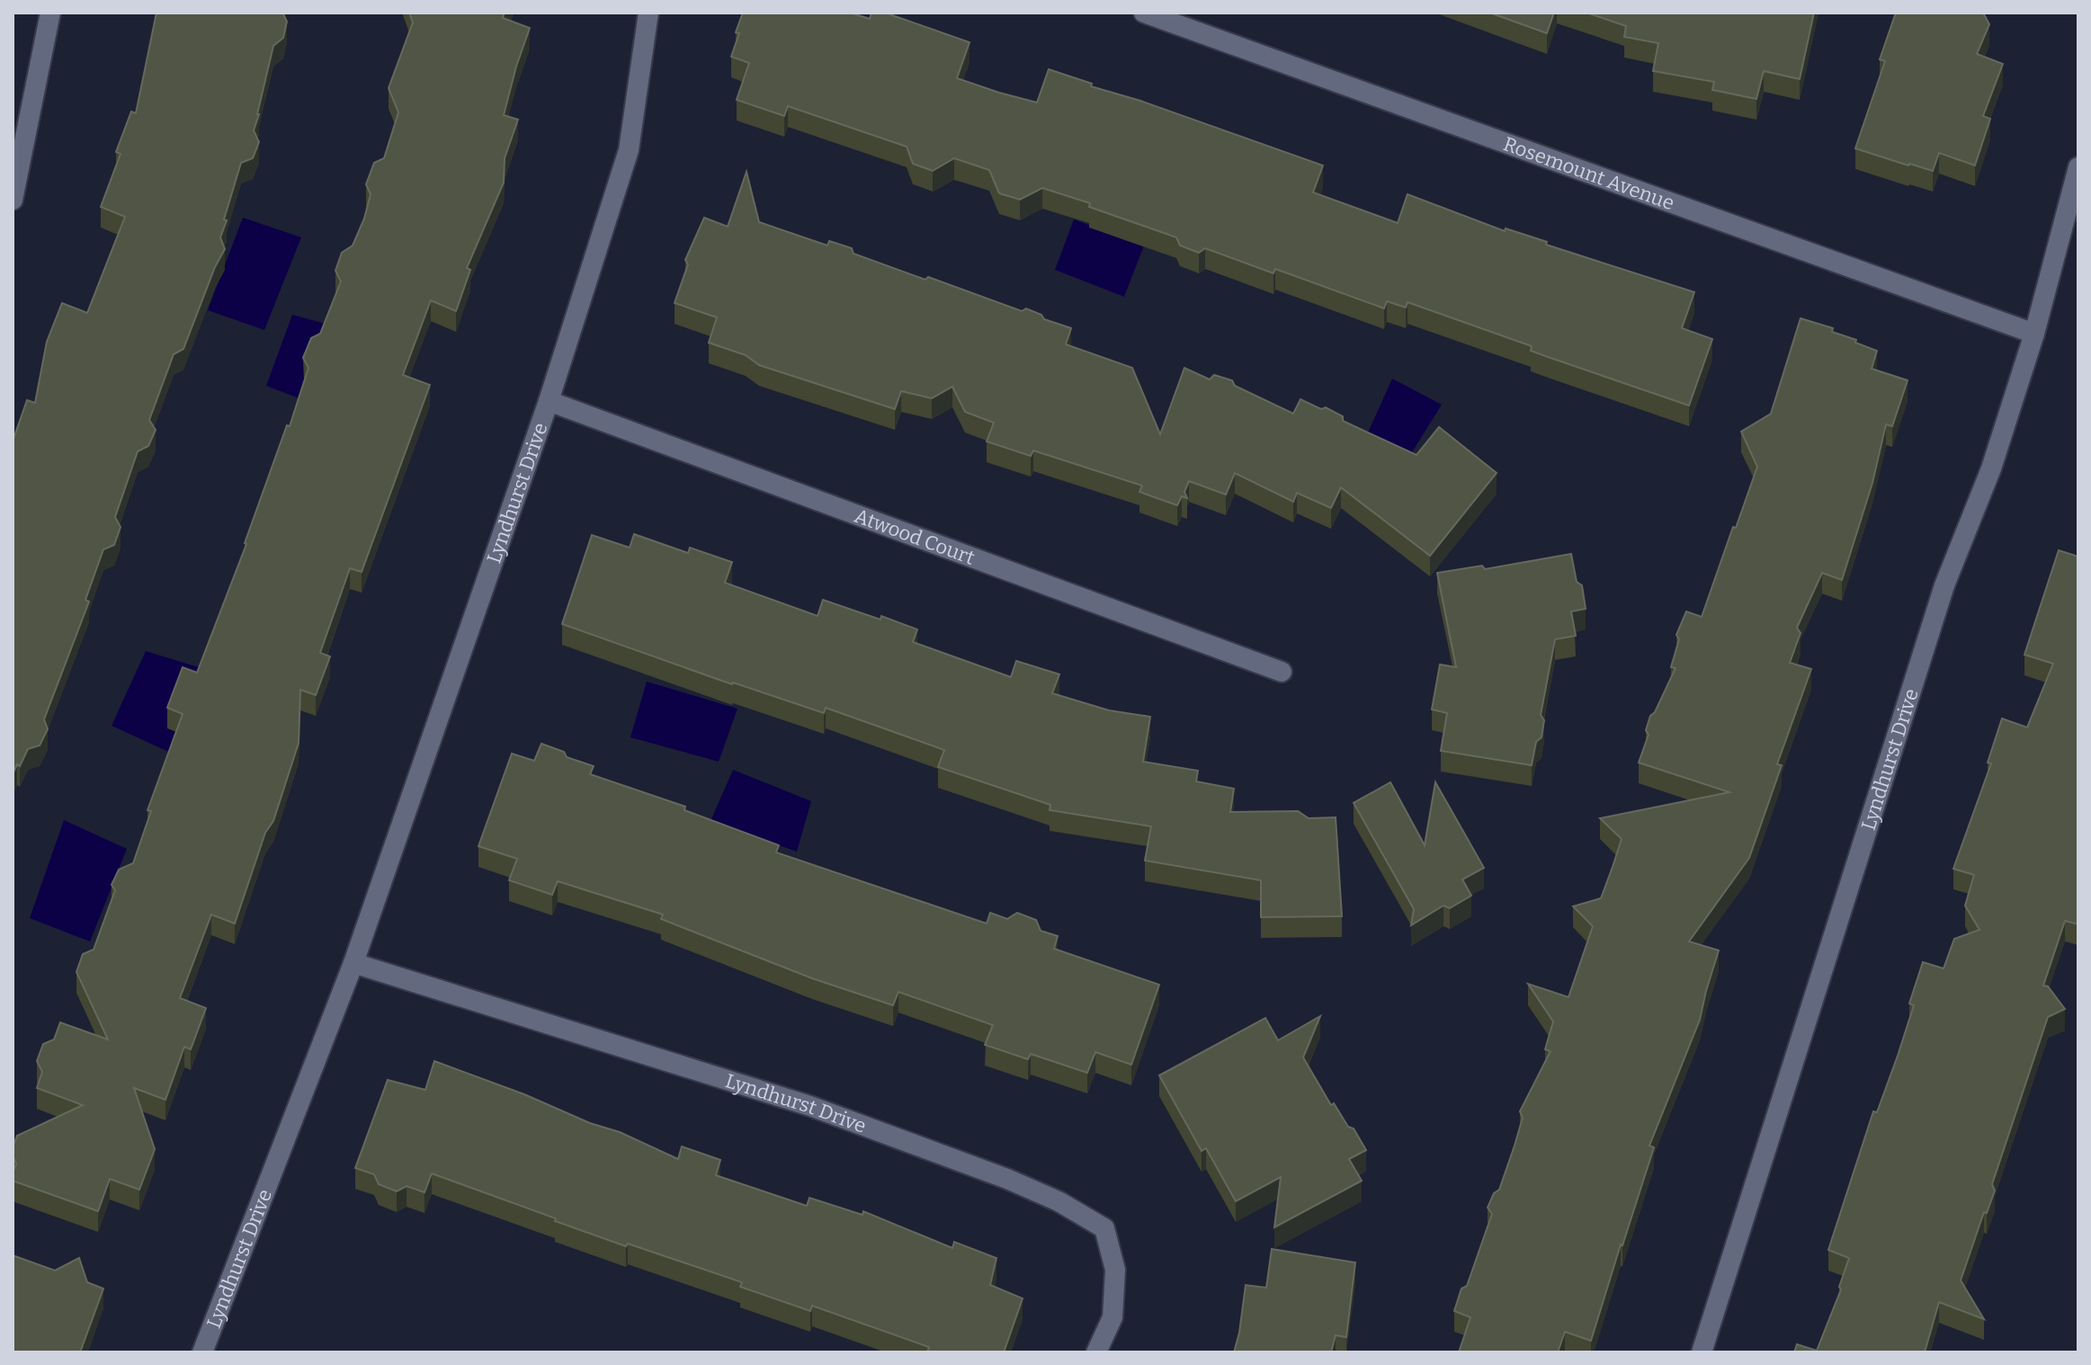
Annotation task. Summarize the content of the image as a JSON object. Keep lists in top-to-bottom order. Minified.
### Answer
{"streets":{"street":["Rosemount Avenue","Lyndhurst Drive","Atwood Court"]},"crossings":[["Rosemount Avenue","Lyndhurst Drive"],["Lyndhurst Drive","Atwood Court"]]}
